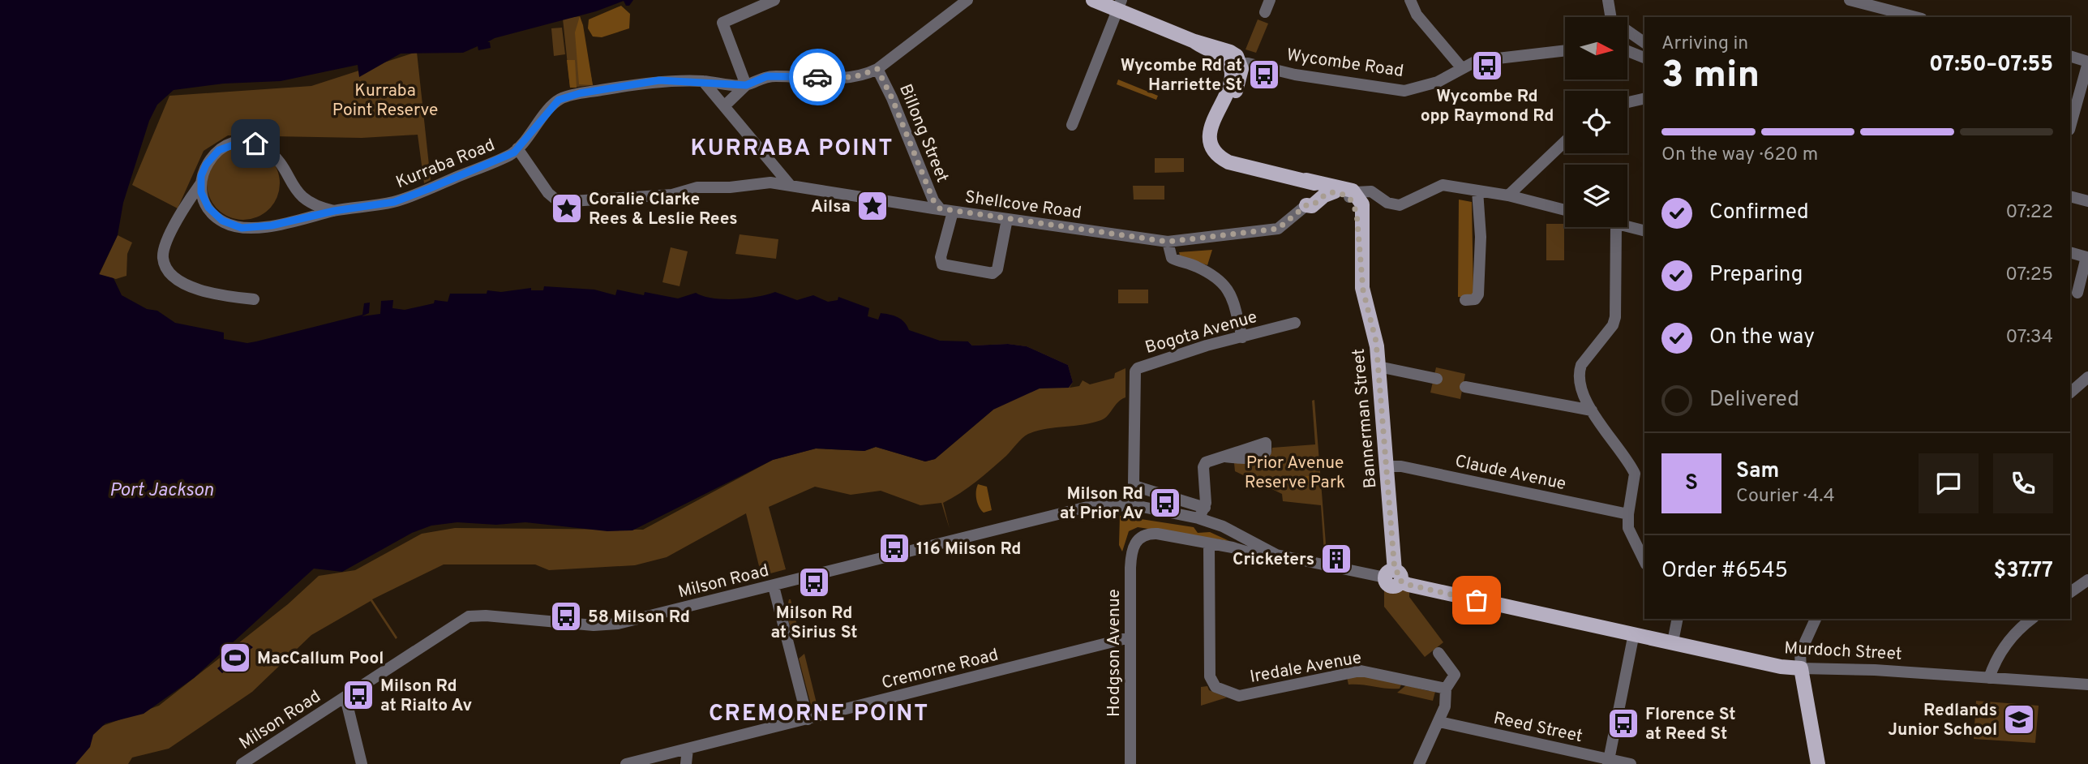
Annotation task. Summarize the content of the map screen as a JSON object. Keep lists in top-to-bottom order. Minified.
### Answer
{"streets":{"main road":["Wycombe Road","Bannerman Street","Murdoch Street"],"street":["Billong Street","Kurraba Road","Shellcove Road","Bogota Avenue","Claude Avenue","Milson Road","Hodgson Avenue","Iredale Avenue","Cremorne Road","Reed Street"]},"crossings":[["Billong Street","Kurraba Road"],["Billong Street","Shellcove Road"],["Kurraba Road","Shellcove Road"],["Bogota Avenue","Milson Road"],["Bannerman Street","Claude Avenue"],["Bannerman Street","Murdoch Street"],["Milson Road","Murdoch Street"],["Murdoch Street","Hodgson Avenue"],["Murdoch Street","Iredale Avenue"],["Hodgson Avenue","Cremorne Road"]],"districts":["KURRABA POINT","CREMORNE POINT"],"water":["Port Jackson"],"parks":["Kurraba Point Reserve","Prior Avenue Reserve Park"],"places":{"bus stop":["Wycombe Rd opp Raymond Rd","Wycombe Rd at Harriette St","Milson Rd at Prior Av","116 Milson Rd","Milson Rd at Sirius St","58 Milson Rd","Milson Rd at Rialto Av","Florence St at Reed St"],"place":["Ailsa","Coralie Clarke Rees & Leslie Rees"],"building":["Cricketers"],"sports":["MacCallum Pool"],"school or university":["Redlands Junior School"]},"north":"right","page":{"heading":["3 min","Arriving in","07:50–07:55"],"panel":["Sam","Courier · 4.4","Order #6545","$37.77"],"bar":"On the way · 620 m","list":[["Confirmed","07:22"],["Preparing","07:25"],["On the way","07:34"],"Delivered"],"round":"S"}}
